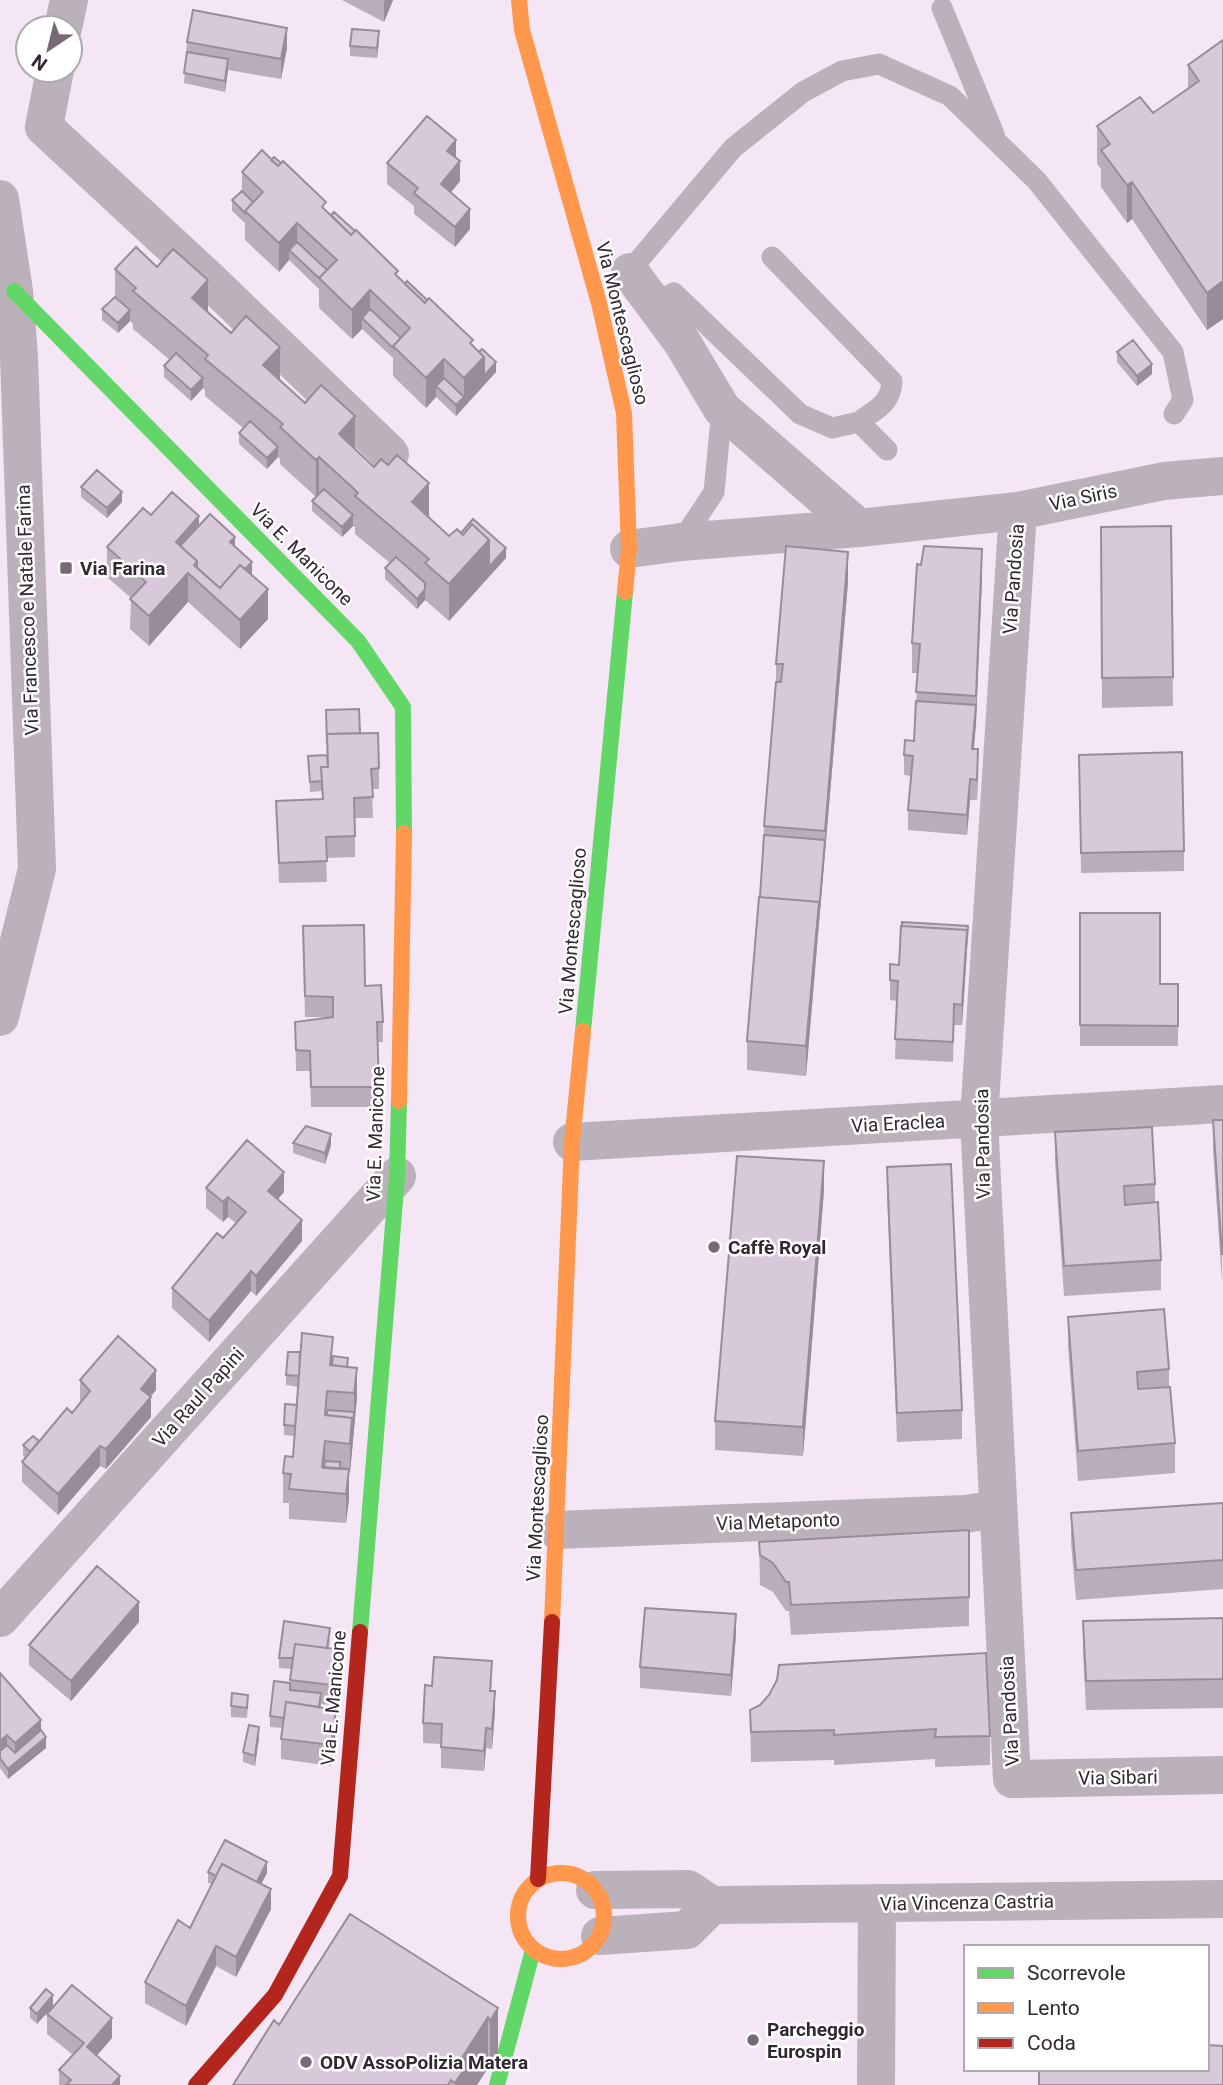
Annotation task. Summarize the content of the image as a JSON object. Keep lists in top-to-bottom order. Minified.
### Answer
{"streets":{"main road":["Via Montescaglioso","Via E. Manicone"],"street":["Via Siris","Via Pandosia","Via Francesco e Natale Farina","Via Eraclea","Via Raul Papini","Via Metaponto","Via Sibari","Via Vincenza Castria"]},"crossings":[["Via Montescaglioso","Via Siris"],["Via Montescaglioso","Via Eraclea"],["Via Montescaglioso","Via Metaponto"],["Via Montescaglioso","Via Vincenza Castria"],["Via Siris","Via Pandosia"],["Via E. Manicone","Via Francesco e Natale Farina"],["Via E. Manicone","Via Raul Papini"],["Via Pandosia","Via Eraclea"],["Via Pandosia","Via Metaponto"],["Via Pandosia","Via Sibari"]],"places":{"transit":["Via Farina"],"other":["Caffè Royal","Parcheggio Eurospin","ODV AssoPolizia Matera"]},"legend":["Scorrevole","Lento","Coda"],"north":"bottom left"}
